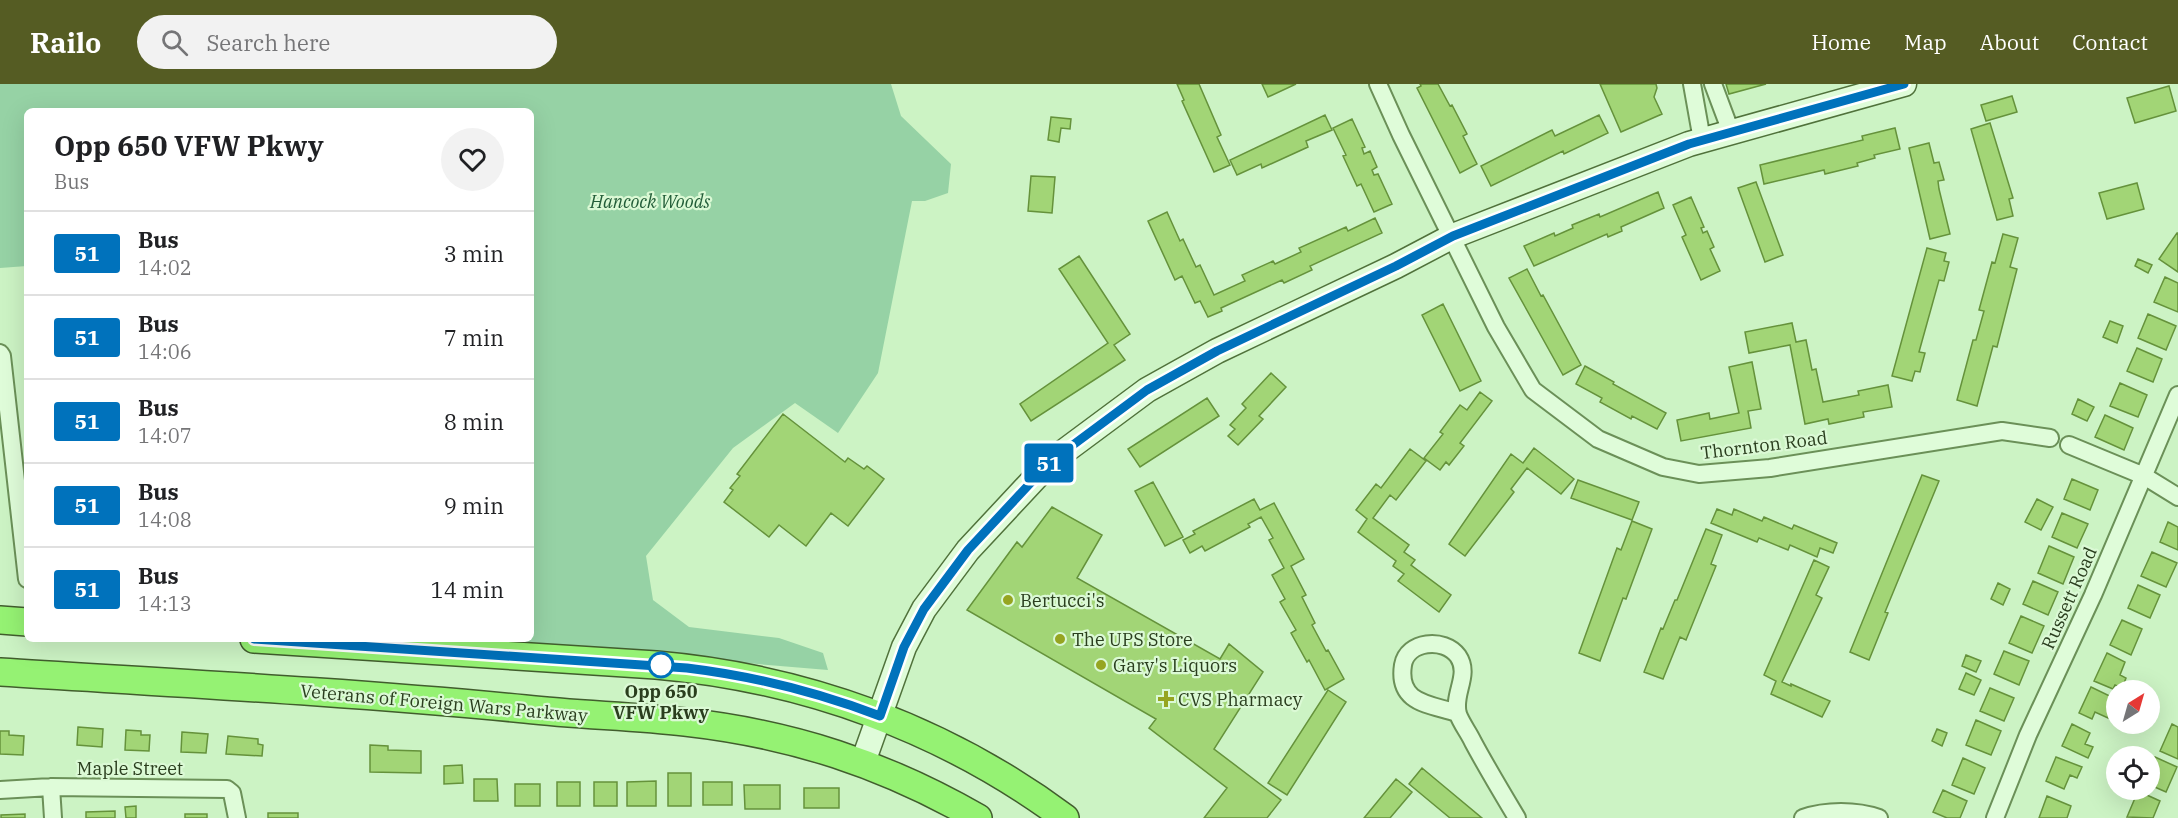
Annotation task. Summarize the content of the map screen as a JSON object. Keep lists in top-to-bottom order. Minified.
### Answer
{"streets":{"highway":["Veterans of Foreign Wars Parkway"],"street":["Thornton Road","Russett Road","Maple Street"]},"parks":["Hancock Woods"],"places":{"other":["Bertucci's","The UPS Store","Opp 650 VFW Pkwy","Gary's Liquors"],"health":["CVS Pharmacy"]},"lines":["bus line 51"],"north":"top right","page":{"header":"Railo","search":"Search here","nav":["Home","Map","About","Contact"],"on_map":"51","heading":["Opp 650 VFW Pkwy","Bus"],"list":[{"mark":"51","name":"Bus","note":"14:02","value":"3 min"},{"mark":"51","name":"Bus","note":"14:06","value":"7 min"},{"mark":"51","name":"Bus","note":"14:07","value":"8 min"},{"mark":"51","name":"Bus","note":"14:08","value":"9 min"},{"mark":"51","name":"Bus","note":"14:13","value":"14 min"}]}}
